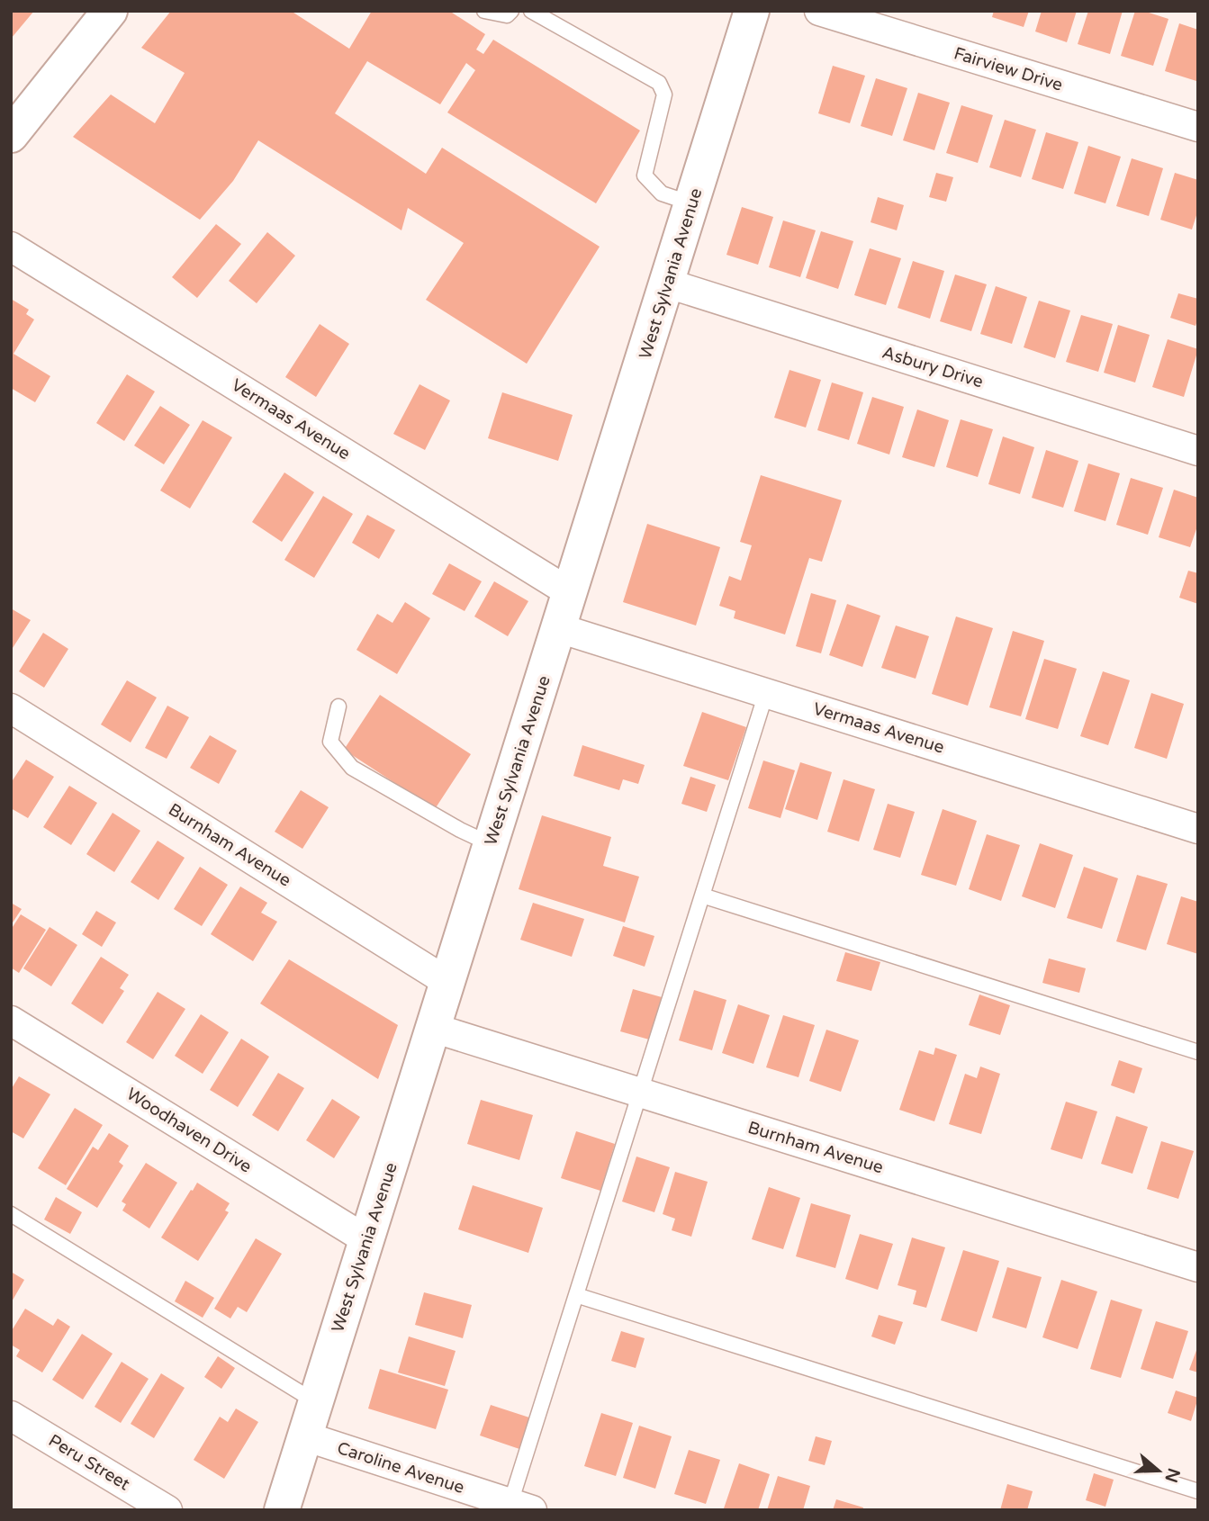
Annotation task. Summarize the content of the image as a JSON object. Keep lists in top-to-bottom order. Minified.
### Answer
{"streets":{"main road":["West Sylvania Avenue"],"street":["Fairview Drive","Asbury Drive","Vermaas Avenue","Burnham Avenue","Woodhaven Drive","Peru Street","Caroline Avenue"]},"crossings":[["West Sylvania Avenue","Asbury Drive"],["West Sylvania Avenue","Vermaas Avenue"],["West Sylvania Avenue","Burnham Avenue"],["West Sylvania Avenue","Woodhaven Drive"],["West Sylvania Avenue","Caroline Avenue"]],"north":"right"}
